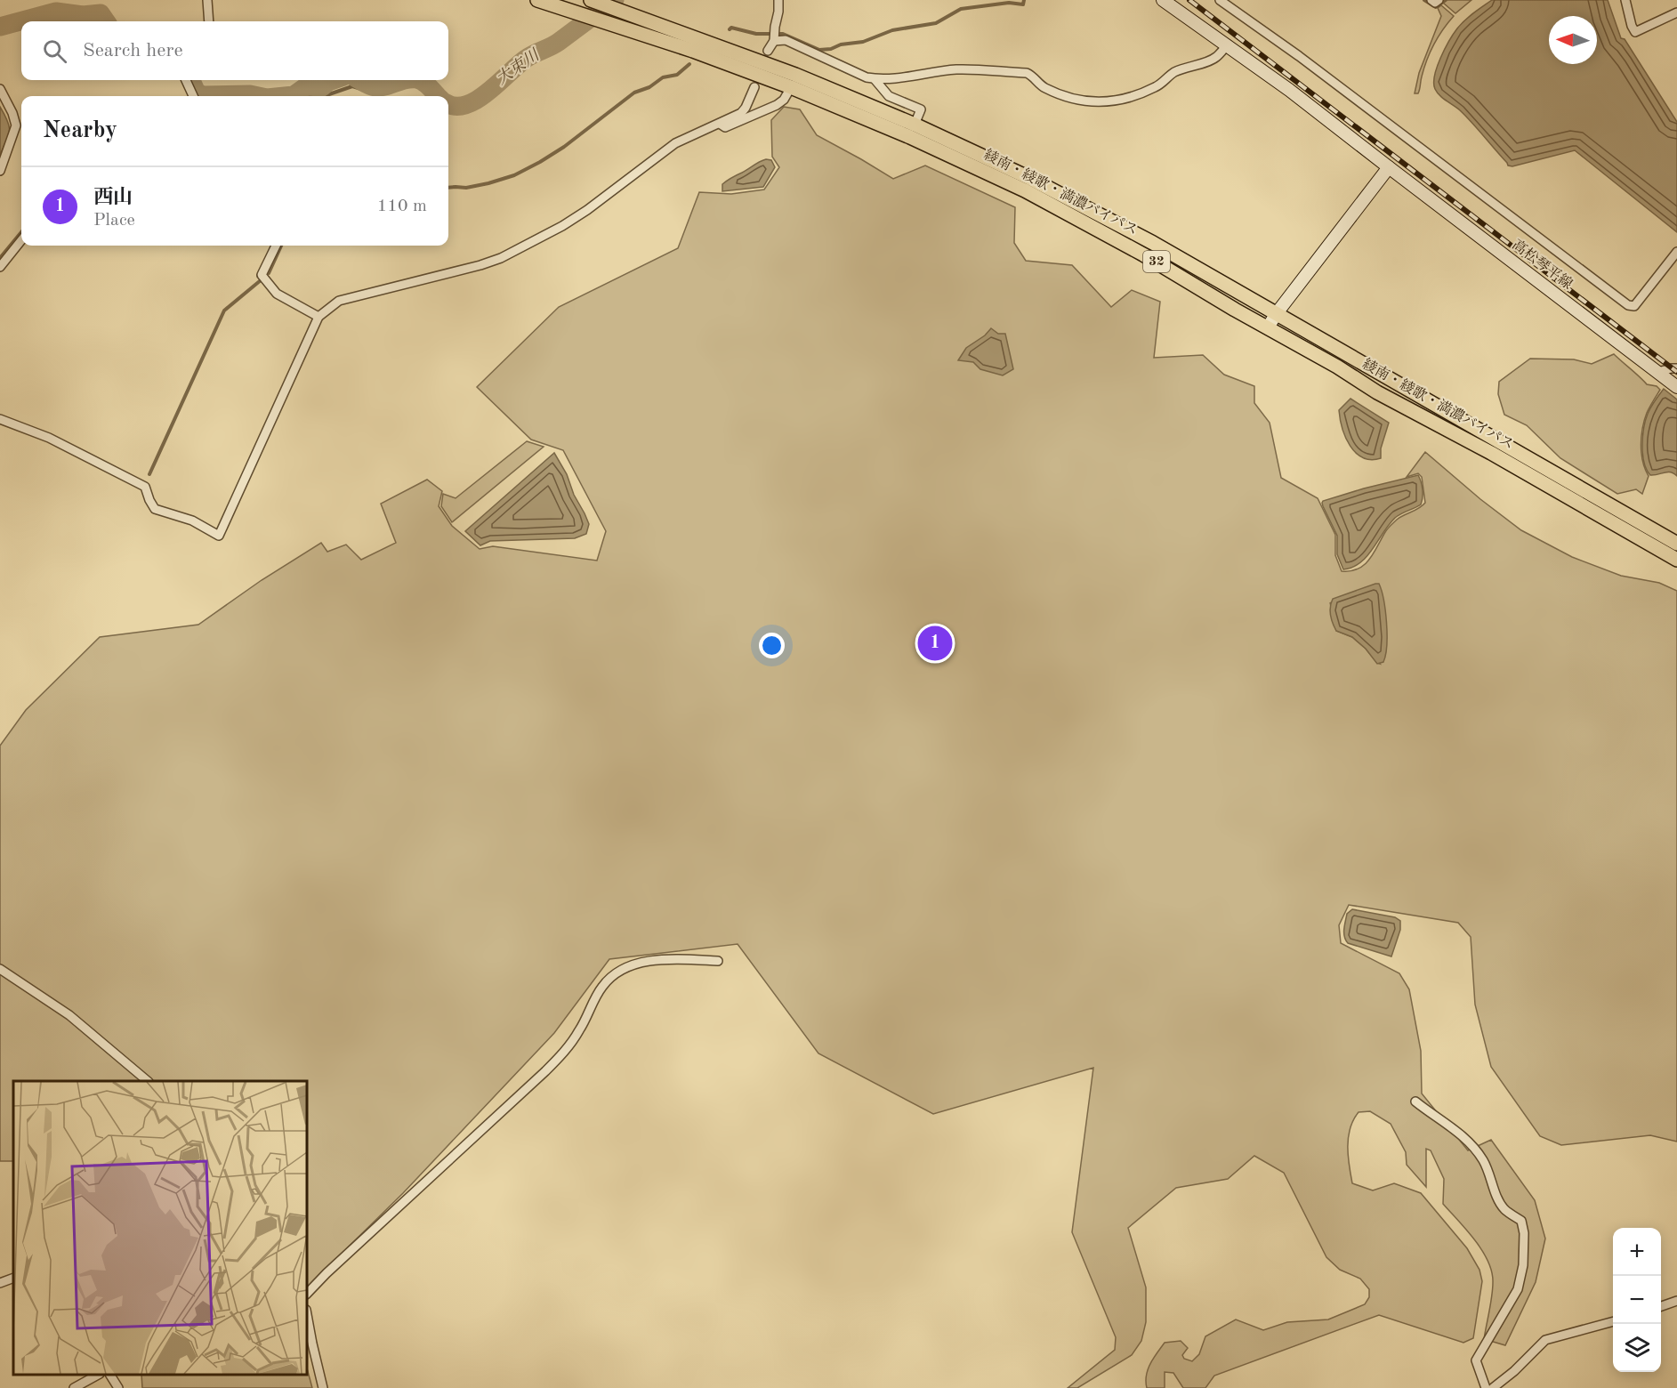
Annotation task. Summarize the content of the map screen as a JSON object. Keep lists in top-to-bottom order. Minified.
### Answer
{"streets":{"highway":["綾南・綾歌・満濃バイパス","32"],"main road":["高松琴平線"]},"water":["大束川"],"north":"left","page":{"search":"Search here","heading":"Nearby","list":[{"mark":"1","name":"西山","note":"Place","value":"110 m"}],"pins":"1","map_buttons":["+","−"]}}
